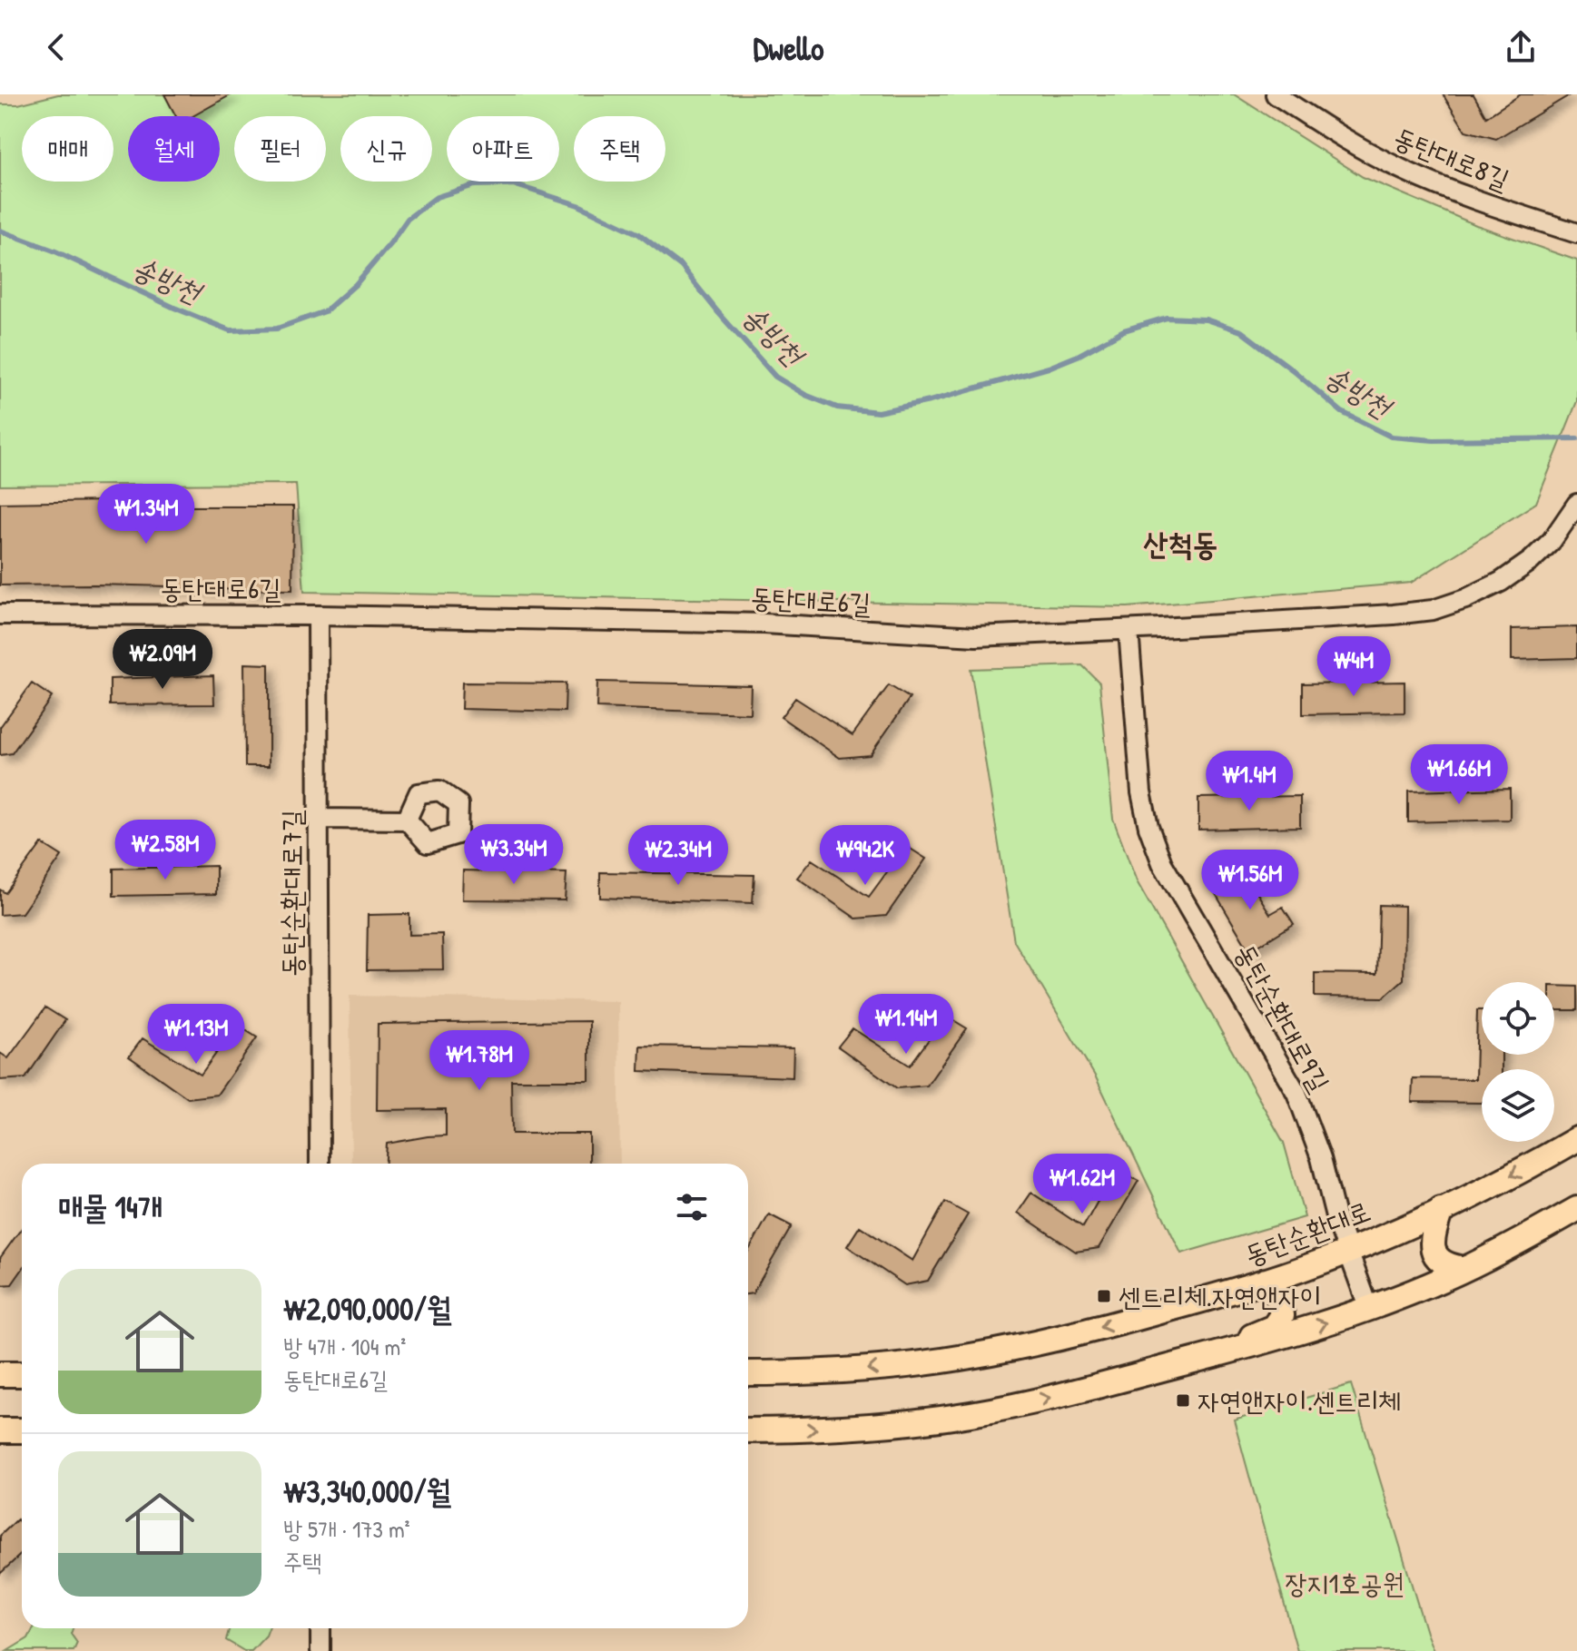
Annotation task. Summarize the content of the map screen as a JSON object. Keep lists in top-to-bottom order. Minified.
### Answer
{"streets":{"main road":["동탄순환대로"],"street":["동탄대로8길","동탄대로6길","동탄순환대로7길","동탄순환대로9길"]},"crossings":[["동탄대로6길","동탄순환대로7길"],["동탄대로6길","동탄순환대로9길"],["동탄순환대로9길","동탄순환대로"]],"districts":["산척동"],"water":["송방천"],"parks":["장지1호공원"],"places":{"transit":["센트리체.자연앤자이","자연앤자이.센트리체"]},"page":{"header":"Dwello","chip":["매매","월세","필터","신규","아파트","주택"],"price":["₩1.34M","₩2.09M","₩4M","₩1.66M","₩1.4M","₩2.58M","₩3.34M","₩2.34M","₩942K","₩1.56M","₩1.14M","₩1.13M","₩1.78M","₩1.62M"],"heading":"매물 14개","list":[{"name":"₩2,090,000/월","note":"방 4개 · 104 m² · 동탄대로6길"},{"name":"₩3,340,000/월","note":"방 5개 · 173 m² · 주택"}]}}
